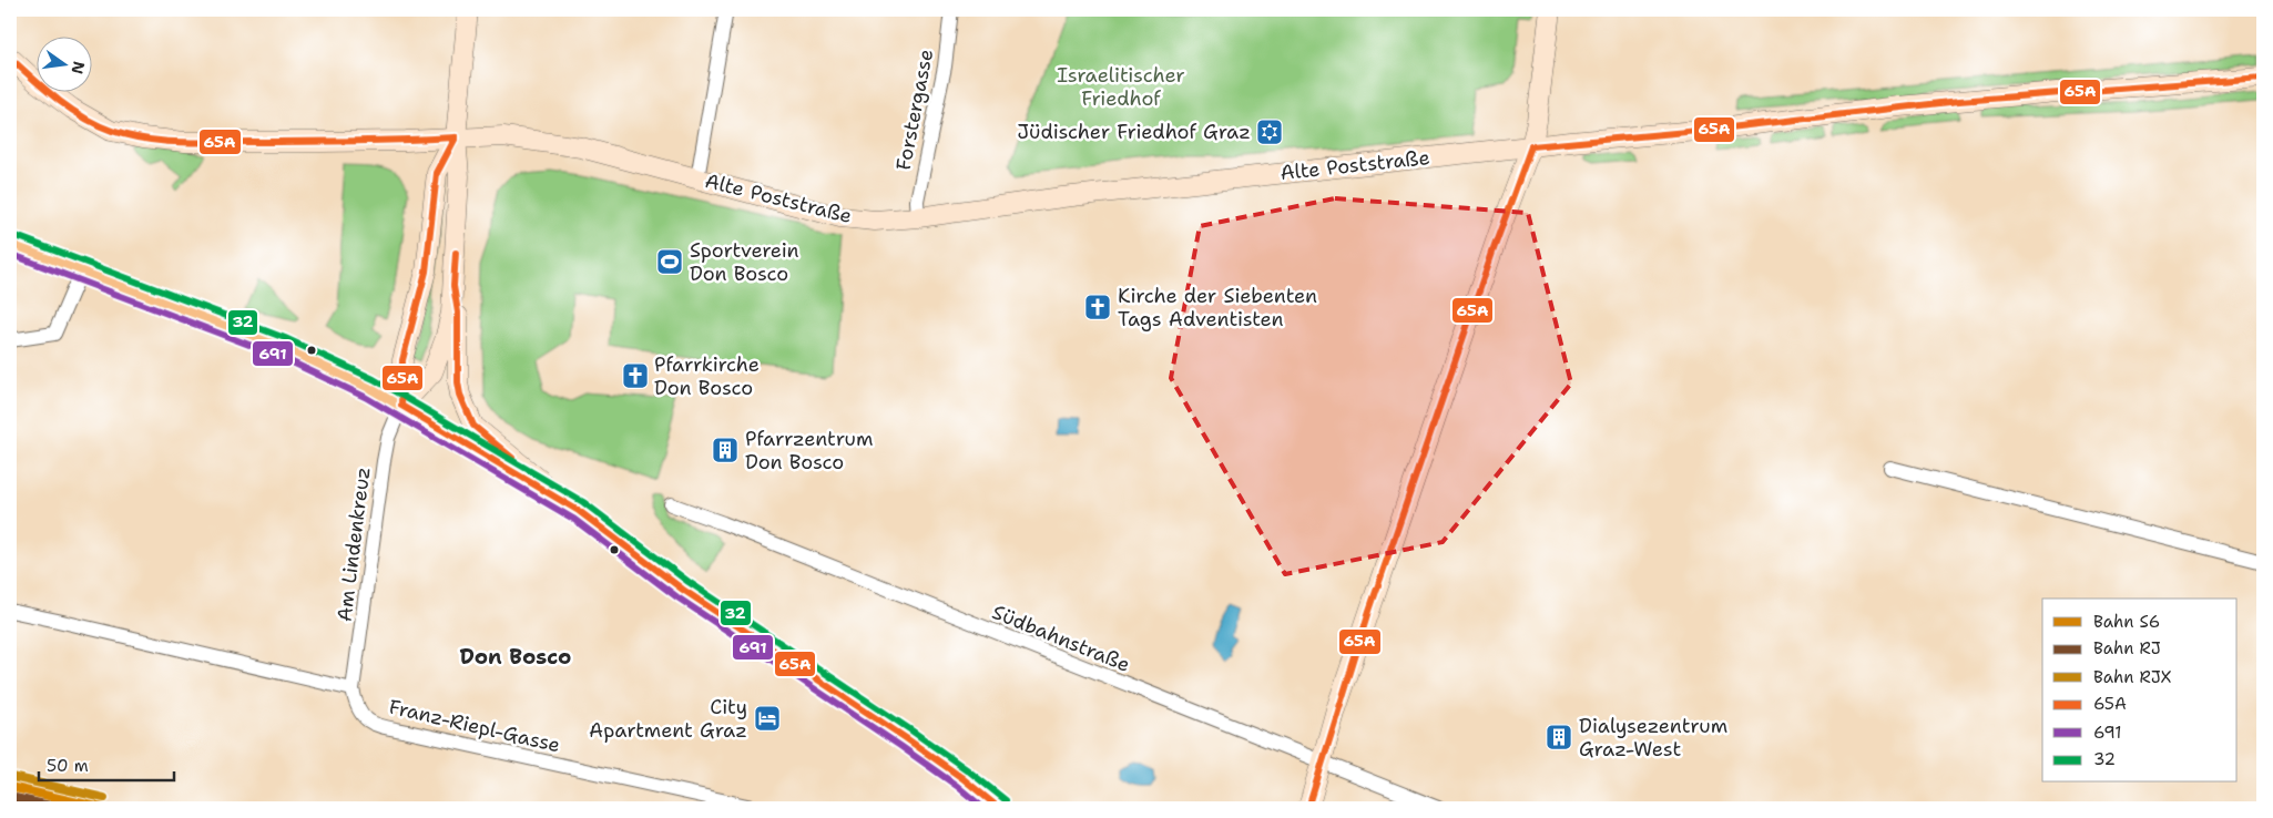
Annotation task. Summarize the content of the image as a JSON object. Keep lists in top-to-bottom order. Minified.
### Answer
{"streets":{"main road":["Alte Poststraße"],"street":["Forstergasse","Am Lindenkreuz","Südbahnstraße","Franz-Riepl-Gasse"]},"crossings":[["Forstergasse","Alte Poststraße"],["Am Lindenkreuz","Franz-Riepl-Gasse"]],"districts":["Don Bosco"],"parks":["Israelitischer Friedhof"],"places":{"synagogue":["Jüdischer Friedhof Graz"],"sports":["Sportverein Don Bosco"],"church":["Kirche der Siebenten Tags Adventisten","Pfarrkirche Don Bosco"],"building":["Pfarrzentrum Don Bosco","Dialysezentrum Graz-West"],"hotel":["City Apartment Graz"]},"lines":["transit line 65A","transit line 32","transit line 691","rail line RJX","rail line S6","rail line RJ"],"legend":["Bahn S6","Bahn RJ","Bahn RJX","65A","691","32"],"scale_bar":"50 m","north":"right"}
